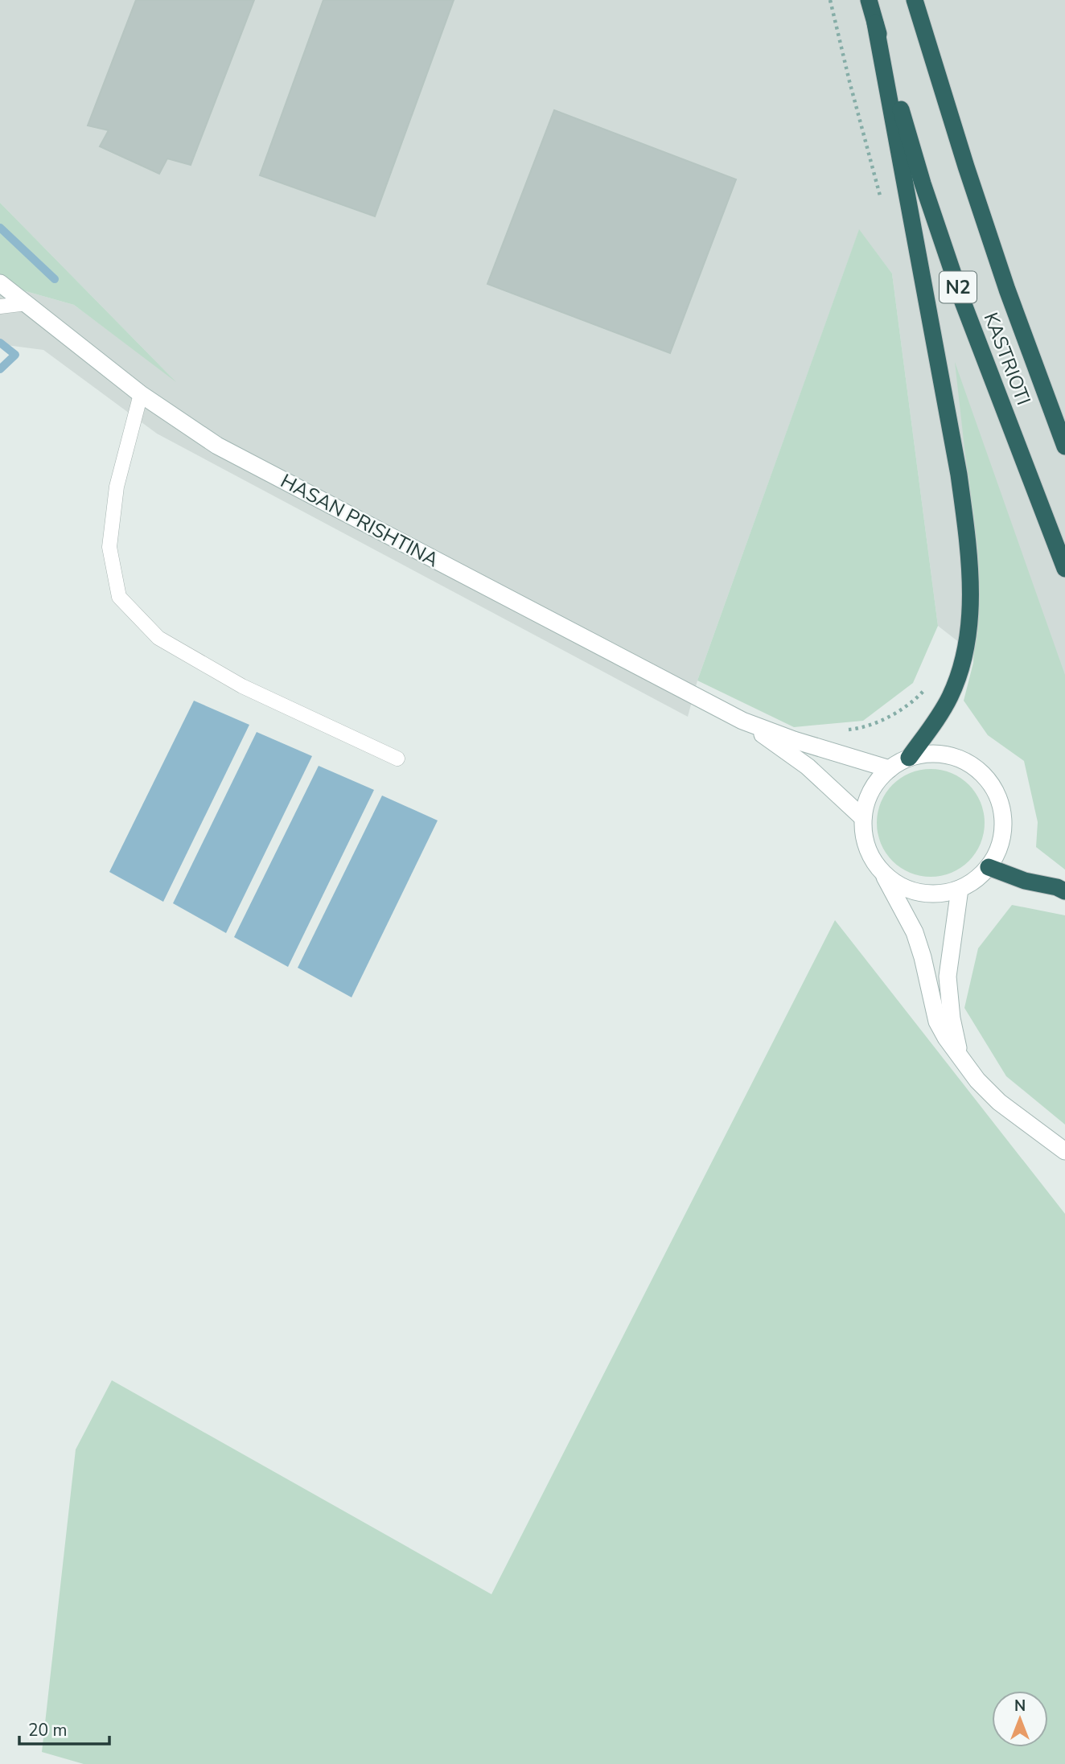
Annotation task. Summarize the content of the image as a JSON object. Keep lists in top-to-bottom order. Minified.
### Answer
{"streets":{"highway":["N2","KASTRIOTI"],"main road":["HASAN PRISHTINA"]},"scale_bar":"20 m","north":"top"}
